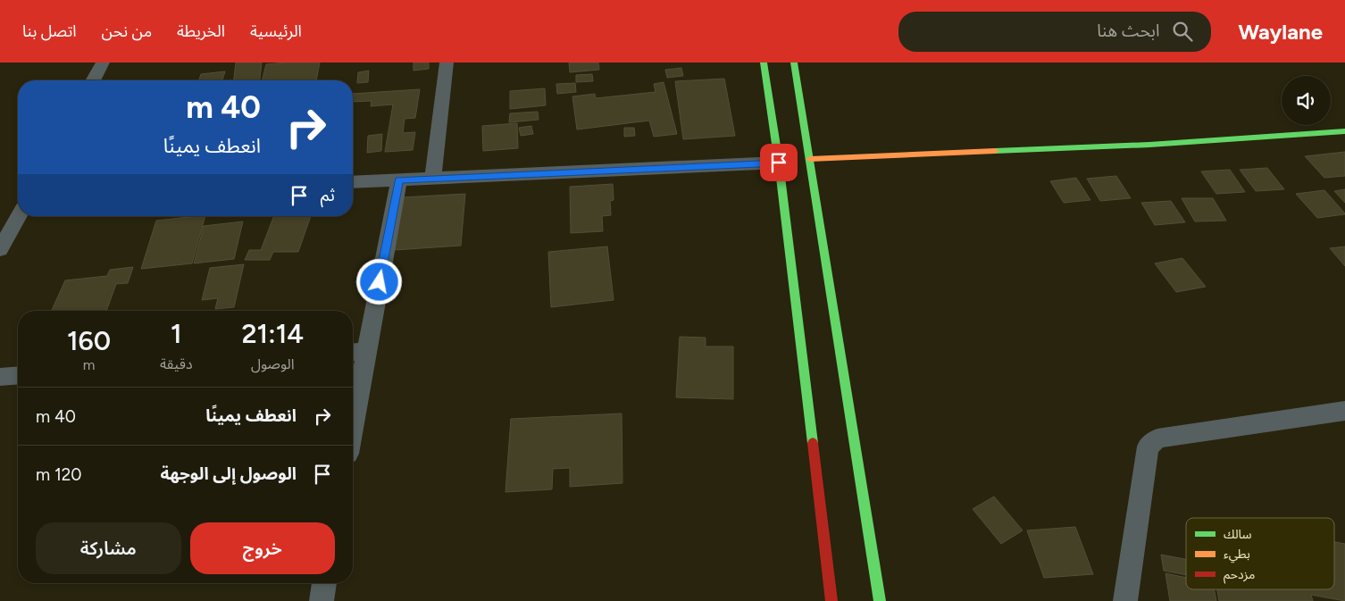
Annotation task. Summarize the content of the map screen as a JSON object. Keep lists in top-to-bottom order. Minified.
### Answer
{"legend":["سالك","بطيء","مزدحم"],"page":{"header":"Waylane","search":"ابحث هنا","nav":["الرئيسية","الخريطة","من نحن","اتصل بنا"],"turn":["40 m","انعطف يمينًا"],"then":"ثم","eta":["21:14","الوصول","1","دقيقة","160","m"],"list":[{"name":"انعطف يمينًا","value":"40 m"},{"name":"الوصول إلى الوجهة","value":"120 m"}],"buttons":["خروج","مشاركة"]}}
